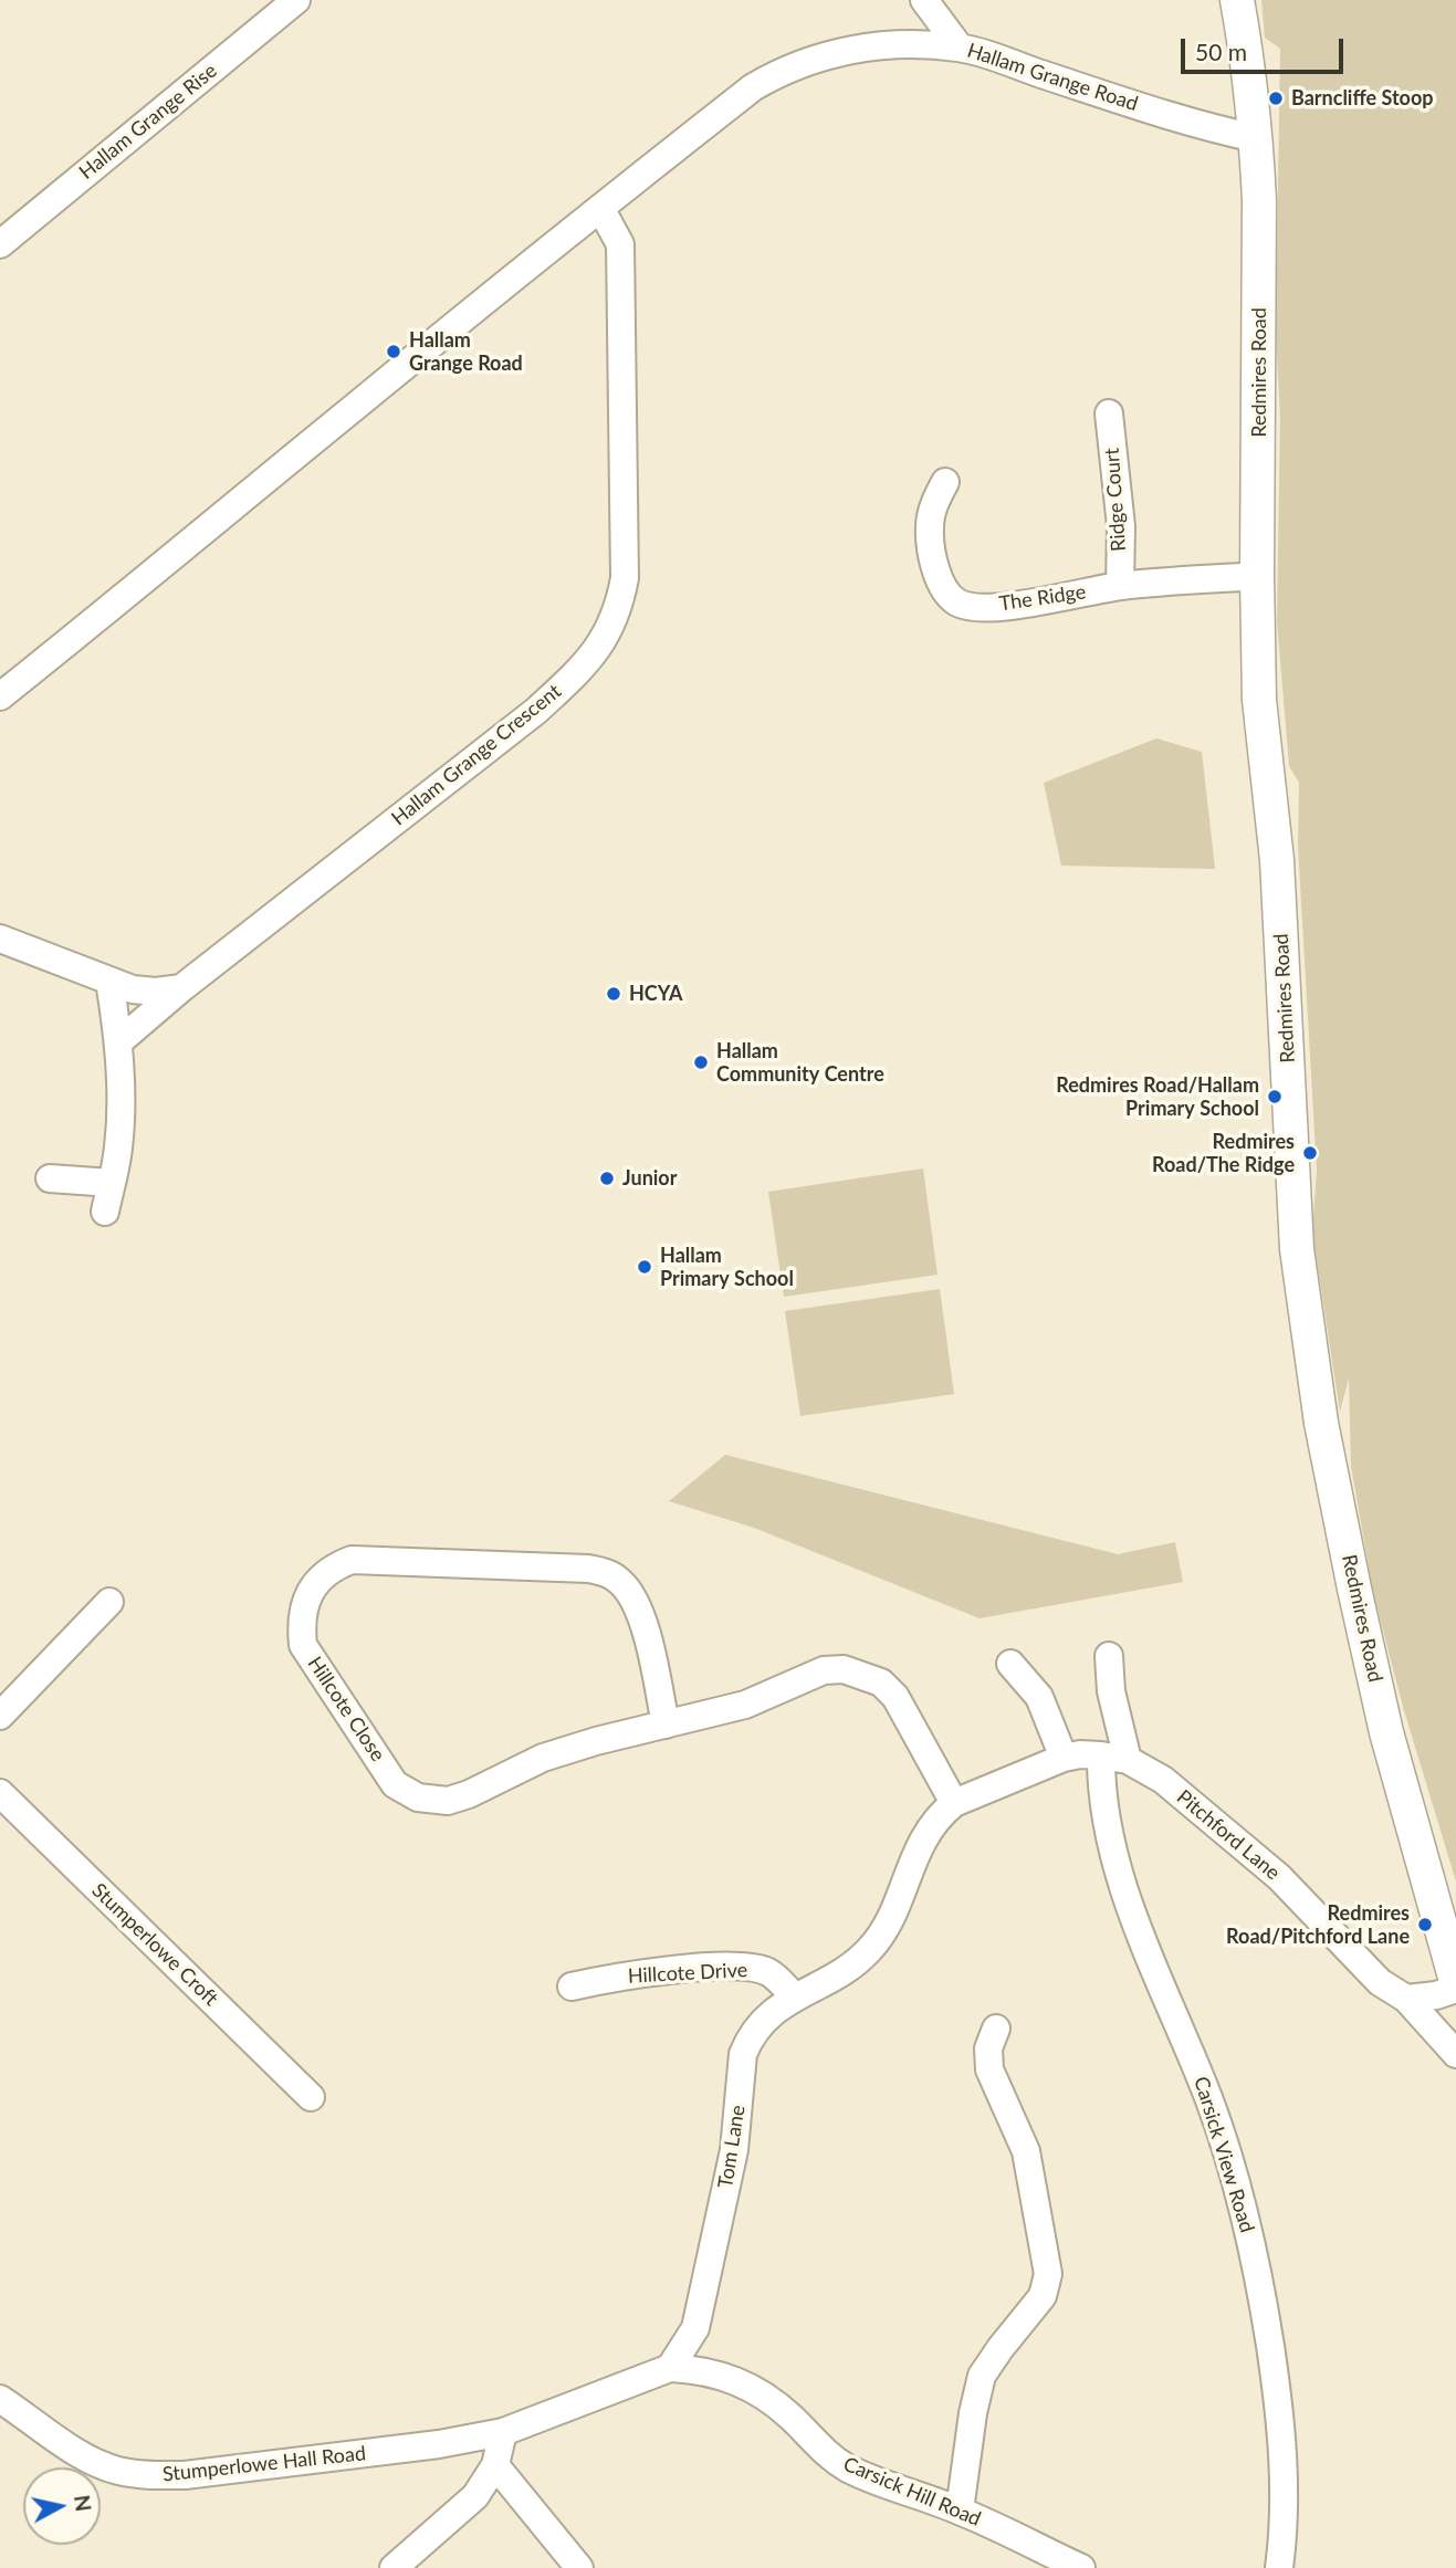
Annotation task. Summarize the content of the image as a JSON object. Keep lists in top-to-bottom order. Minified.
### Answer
{"streets":{"street":["Hallam Grange Road","Hallam Grange Rise","Redmires Road","Ridge Court","The Ridge","Hallam Grange Crescent","Hillcote Close","Pitchford Lane","Stumperlowe Croft","Hillcote Drive","Tom Lane","Carsick View Road","Stumperlowe Hall Road","Carsick Hill Road"]},"crossings":[["Hallam Grange Road","Redmires Road"],["Hallam Grange Road","Hallam Grange Crescent"],["Redmires Road","The Ridge"],["Ridge Court","The Ridge"],["Hillcote Close","Tom Lane"],["Pitchford Lane","Tom Lane"],["Pitchford Lane","Carsick View Road"],["Hillcote Drive","Tom Lane"],["Tom Lane","Carsick View Road"],["Tom Lane","Carsick Hill Road"]],"places":["Barncliffe Stoop","Hallam Grange Road","HCYA","Hallam Community Centre","Redmires Road/Hallam Primary School","Redmires Road/The Ridge","Junior","Hallam Primary School","Redmires Road/Pitchford Lane"],"scale_bar":"50 m","north":"right"}
